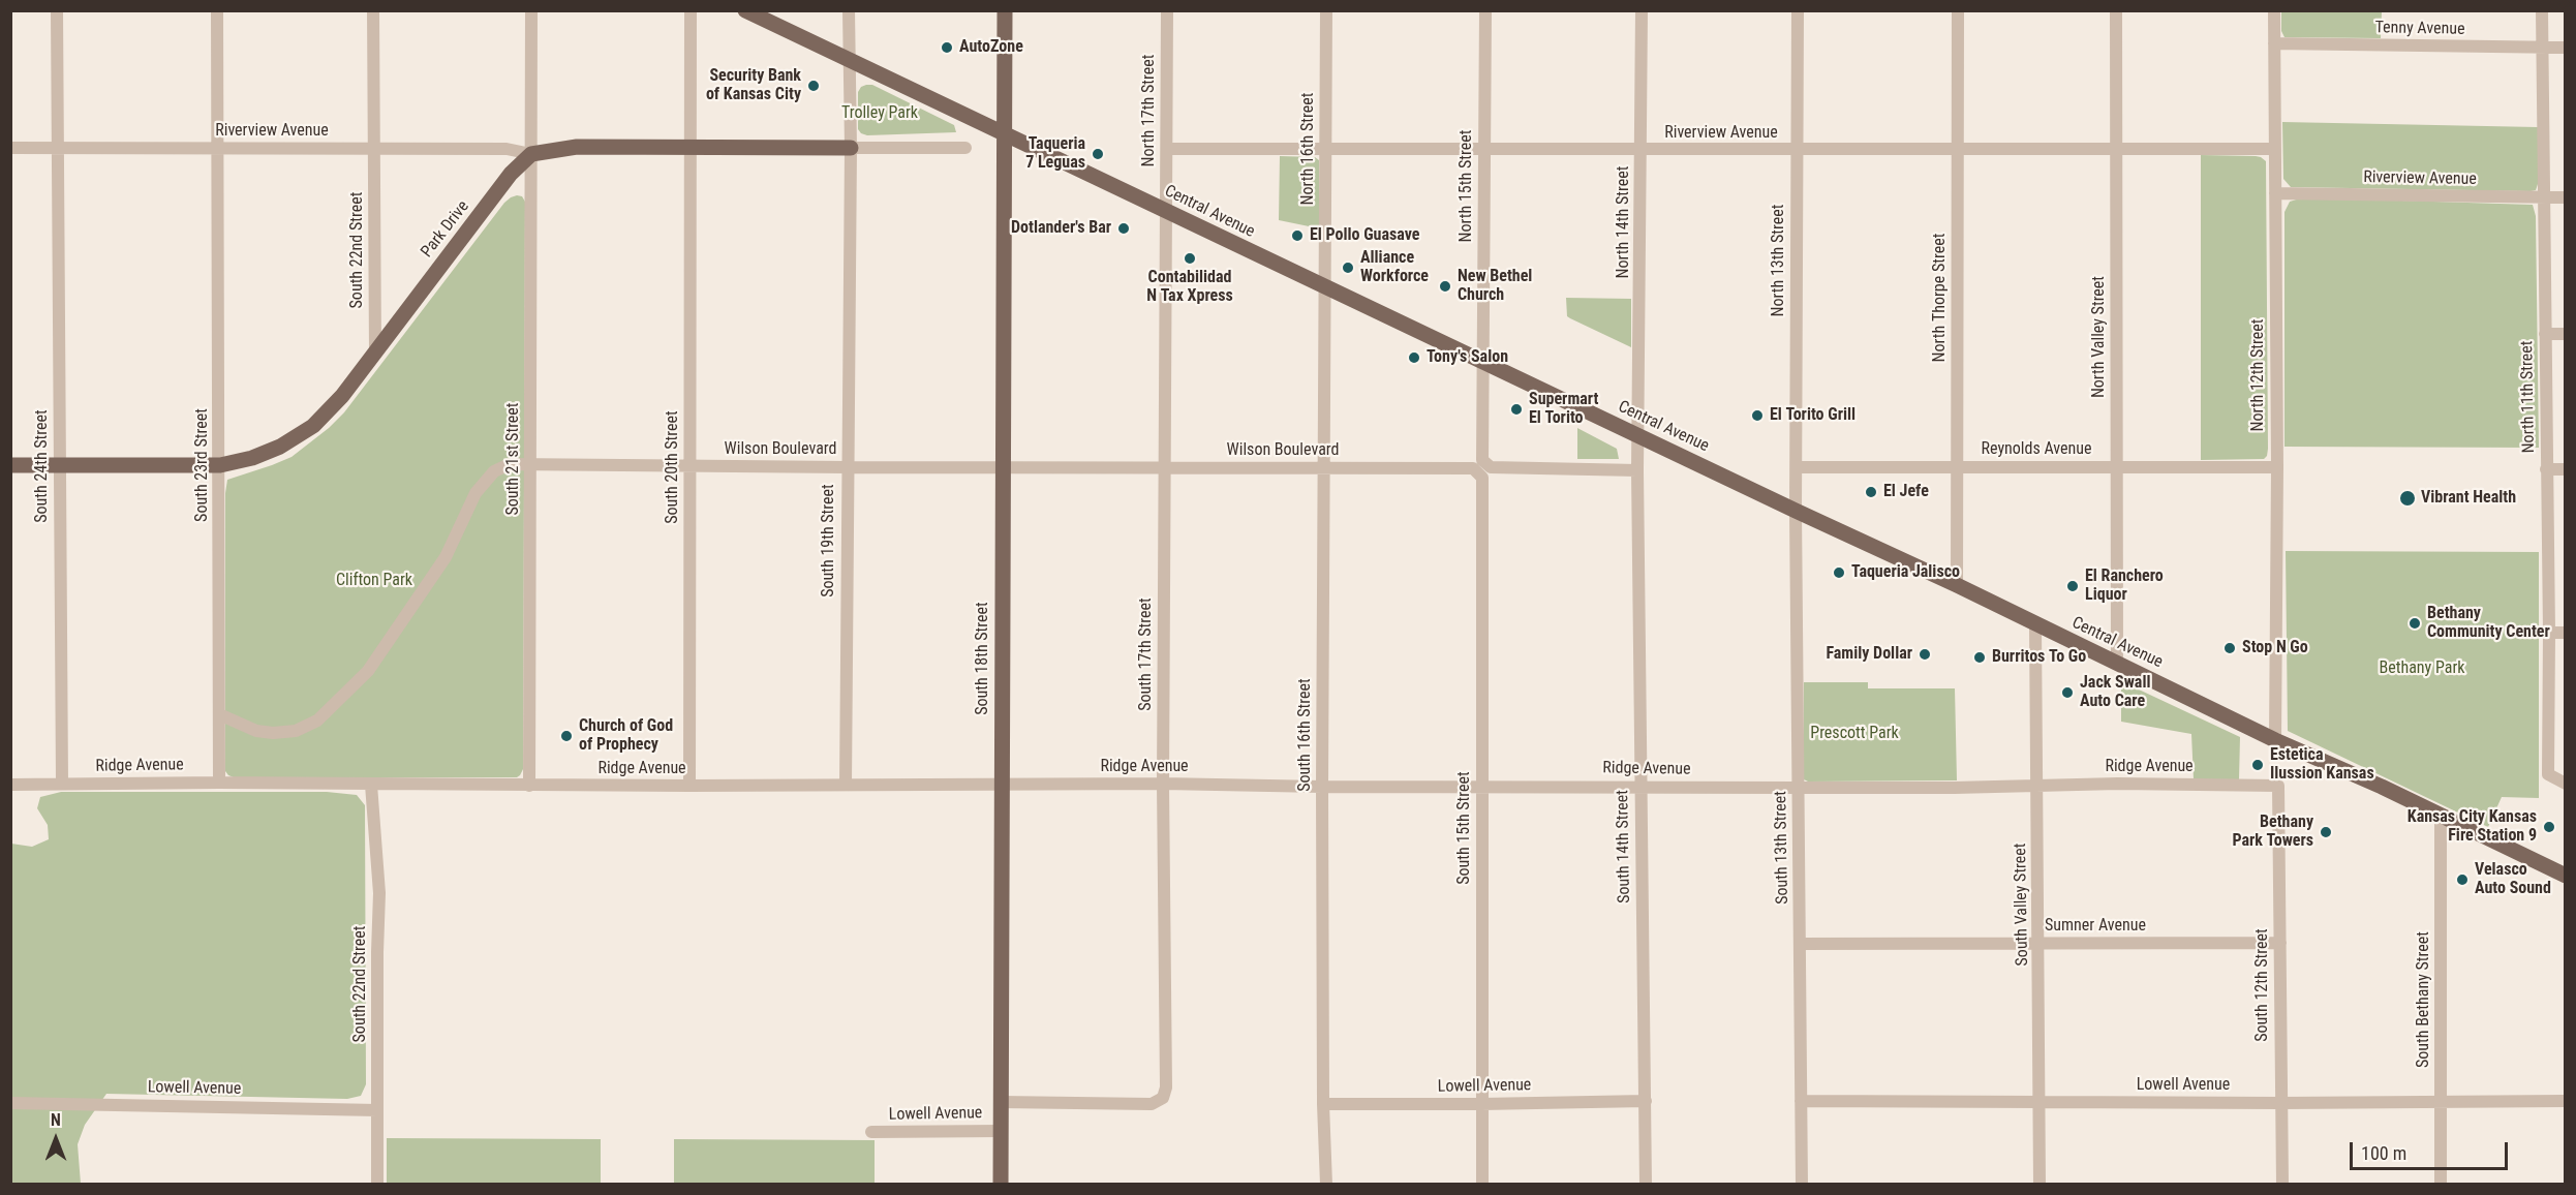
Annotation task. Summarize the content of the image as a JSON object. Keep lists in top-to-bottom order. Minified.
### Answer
{"streets":{"main road":["Central Avenue","Park Drive","South 18th Street"],"street":["Tenny Avenue","North 17th Street","Riverview Avenue","North 16th Street","North 15th Street","North 14th Street","South 22nd Street","North 13th Street","North Thorpe Street","North Valley Street","North 12th Street","North 11th Street","Wilson Boulevard","Reynolds Avenue","South 21st Street","South 23rd Street","South 24th Street","South 20th Street","South 19th Street","South 17th Street","South 16th Street","Ridge Avenue","South 15th Street","South 14th Street","South 13th Street","South Valley Street","Sumner Avenue","South 12th Street","South Bethany Street","Lowell Avenue"]},"crossings":[["Tenny Avenue","North 12th Street"],["Tenny Avenue","North 11th Street"],["North 17th Street","Riverview Avenue"],["North 17th Street","Central Avenue"],["North 17th Street","South 17th Street"],["Riverview Avenue","North 16th Street"],["Riverview Avenue","North 15th Street"],["Riverview Avenue","North 14th Street"],["Riverview Avenue","Park Drive"],["Riverview Avenue","South 22nd Street"],["Riverview Avenue","North 13th Street"],["Riverview Avenue","North Thorpe Street"],["Riverview Avenue","North Valley Street"],["Riverview Avenue","North 12th Street"],["Riverview Avenue","North 11th Street"],["Riverview Avenue","South 21st Street"],["Riverview Avenue","South 23rd Street"],["Riverview Avenue","South 24th Street"],["North 16th Street","Central Avenue"],["North 16th Street","South 16th Street"],["North 15th Street","Central Avenue"],["North 15th Street","South 15th Street"],["Central Avenue","North 14th Street"],["Central Avenue","North 13th Street"],["Central Avenue","North Thorpe Street"],["Central Avenue","North Valley Street"],["Central Avenue","North 12th Street"],["Central Avenue","South 19th Street"],["Central Avenue","South 17th Street"],["Central Avenue","South 18th Street"],["Central Avenue","South 16th Street"],["Central Avenue","South 15th Street"],["Central Avenue","South 14th Street"],["Central Avenue","South 13th Street"],["Central Avenue","South Valley Street"],["Central Avenue","South Bethany Street"],["North 14th Street","South 14th Street"],["Park Drive","South 22nd Street"],["Park Drive","South 21st Street"],["Park Drive","South 23rd Street"],["Park Drive","South 24th Street"],["South 22nd Street","Ridge Avenue"],["South 22nd Street","Lowell Avenue"],["North 13th Street","Reynolds Avenue"],["North 13th Street","South 13th Street"],["North Thorpe Street","Reynolds Avenue"],["North Valley Street","Reynolds Avenue"],["North 12th Street","Reynolds Avenue"],["Wilson Boulevard","South 21st Street"],["Wilson Boulevard","South 23rd Street"],["Wilson Boulevard","South 20th Street"],["Wilson Boulevard","South 19th Street"],["Wilson Boulevard","South 17th Street"],["Wilson Boulevard","South 18th Street"],["Wilson Boulevard","South 16th Street"],["Wilson Boulevard","South 15th Street"],["Wilson Boulevard","South 14th Street"],["South 21st Street","Ridge Avenue"],["South 23rd Street","Ridge Avenue"],["South 24th Street","Ridge Avenue"],["South 20th Street","Ridge Avenue"],["South 19th Street","Ridge Avenue"],["South 17th Street","Ridge Avenue"],["South 17th Street","Lowell Avenue"],["South 18th Street","Ridge Avenue"],["South 18th Street","Lowell Avenue"],["South 16th Street","Ridge Avenue"],["South 16th Street","Lowell Avenue"],["Ridge Avenue","South 15th Street"],["Ridge Avenue","South 14th Street"],["Ridge Avenue","South 13th Street"],["Ridge Avenue","South Valley Street"],["Ridge Avenue","South 12th Street"],["South 15th Street","Lowell Avenue"],["South 14th Street","Lowell Avenue"],["South 13th Street","Sumner Avenue"],["South 13th Street","Lowell Avenue"],["South Valley Street","Sumner Avenue"],["South Valley Street","Lowell Avenue"],["Sumner Avenue","South 12th Street"],["South 12th Street","Lowell Avenue"],["South Bethany Street","Lowell Avenue"]],"parks":["Trolley Park","Clifton Park","Bethany Park","Prescott Park"],"places":["AutoZone","Security Bank of Kansas City","Taqueria 7 Leguas","Dotlander's Bar","El Pollo Guasave","Contabilidad N Tax Xpress","Alliance Workforce","New Bethel Church","Tony's Salon","Supermart El Torito","El Torito Grill","El Jefe","Vibrant Health","Taqueria Jalisco","El Ranchero Liquor","Bethany Community Center","Stop N Go","Family Dollar","Burritos To Go","Jack Swall Auto Care","Church of God of Prophecy","Estetica Ilussion Kansas","Kansas City Kansas Fire Station 9","Bethany Park Towers","Velasco Auto Sound"],"scale_bar":"100 m","north":"top"}
